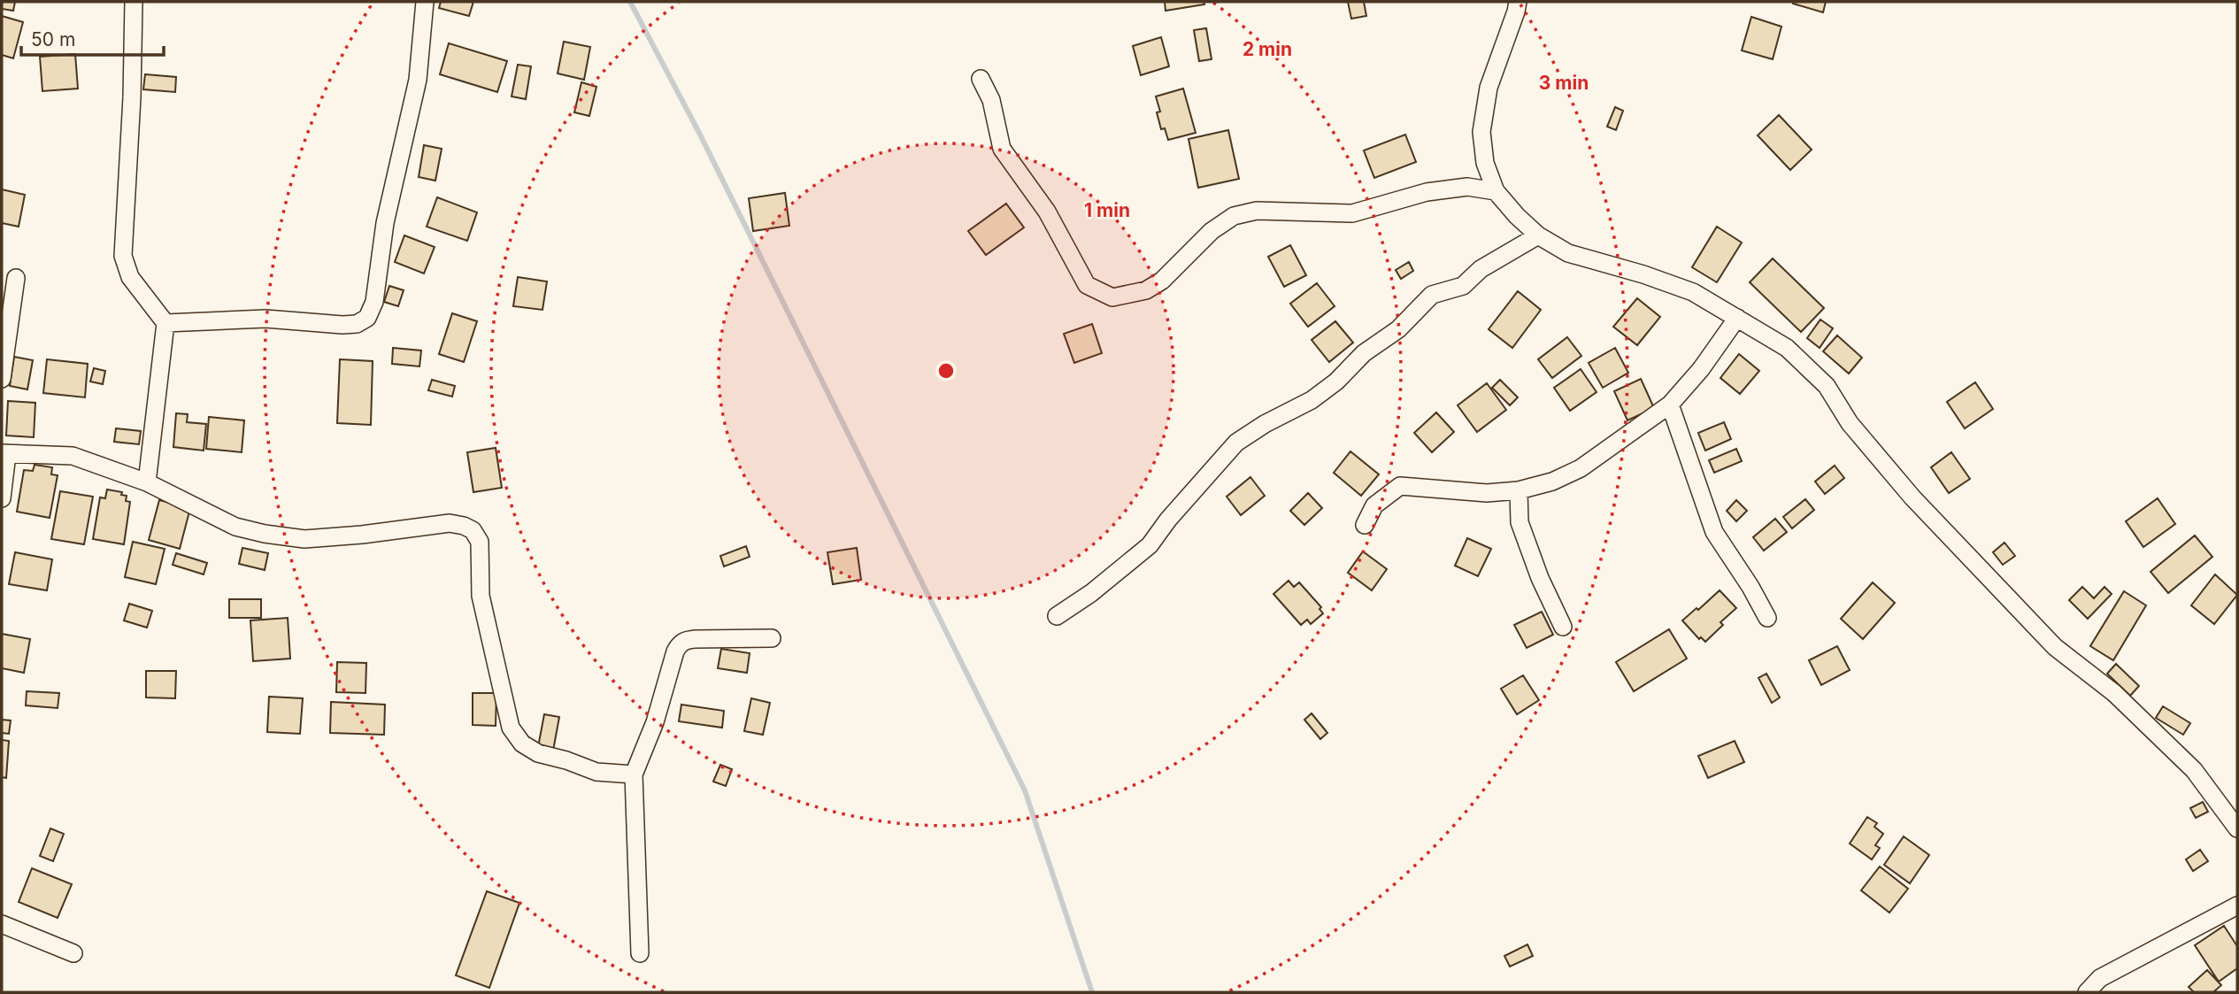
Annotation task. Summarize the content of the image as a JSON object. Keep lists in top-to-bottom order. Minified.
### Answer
{"scale_bar":"50 m","rings":["2 min","3 min","1 min"]}
